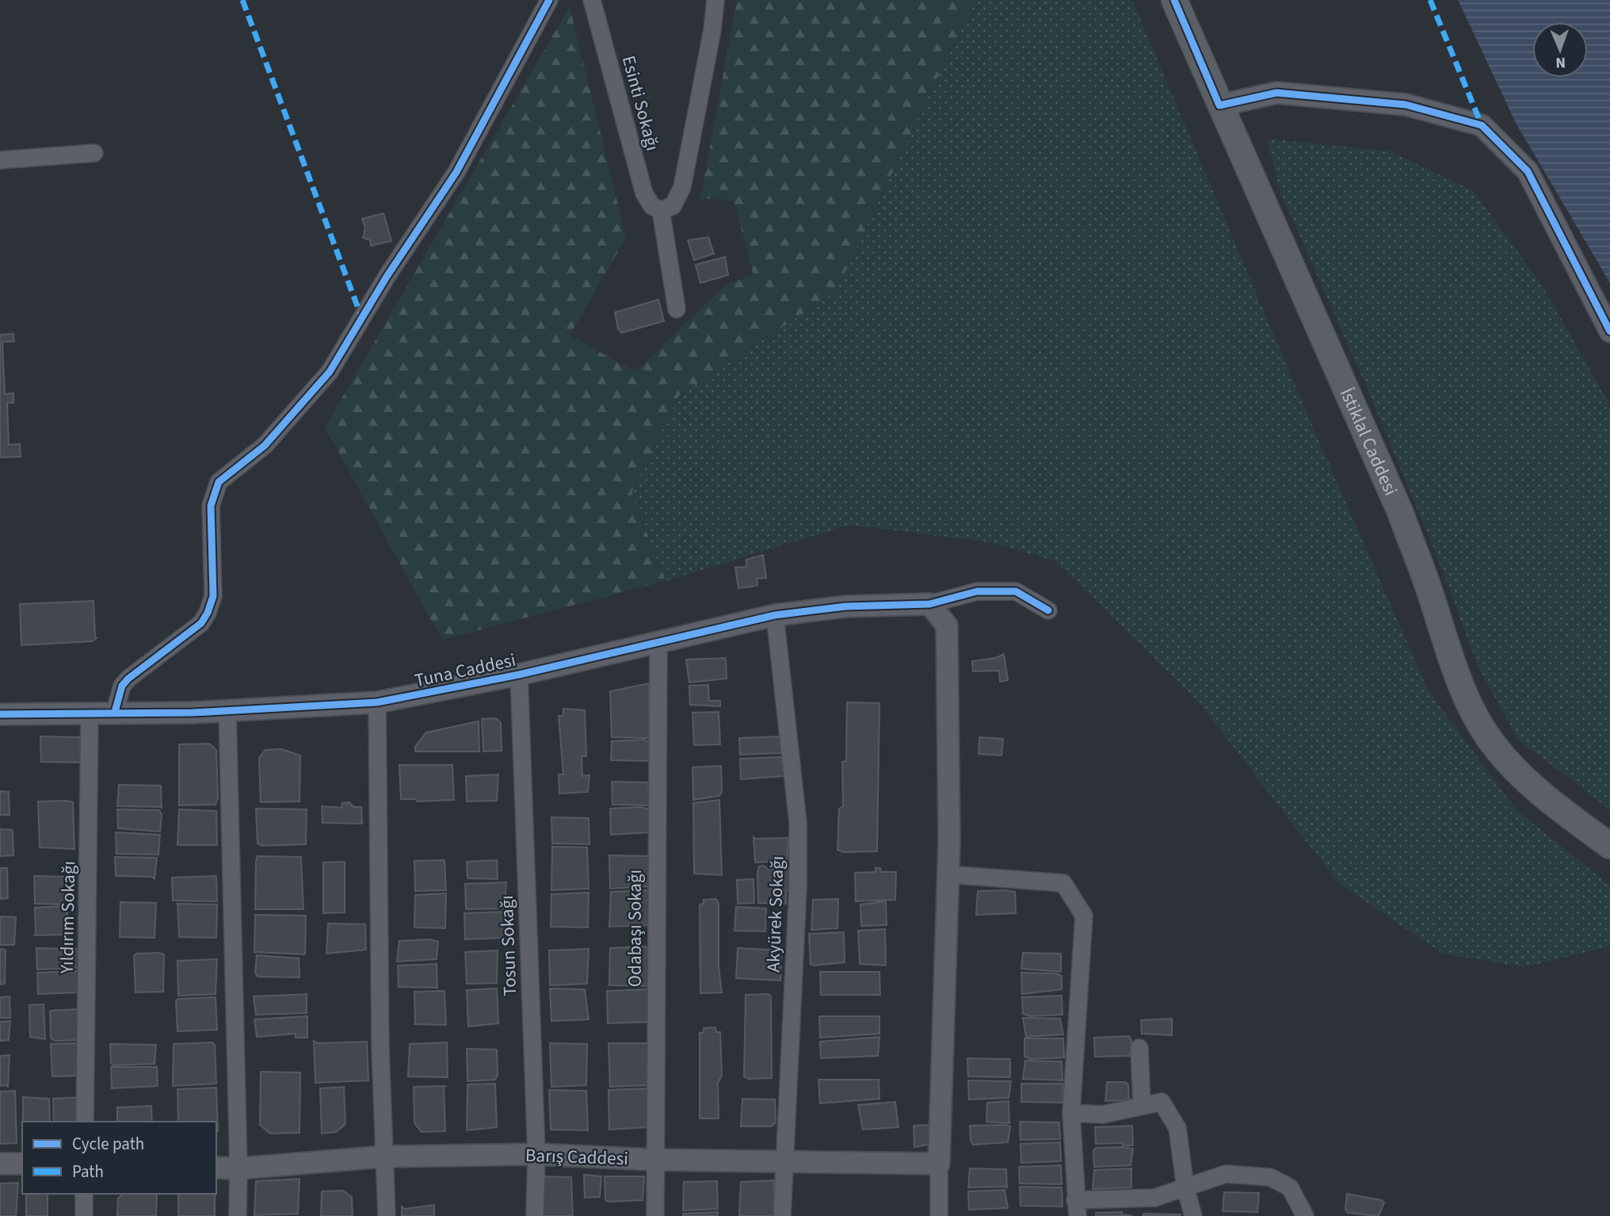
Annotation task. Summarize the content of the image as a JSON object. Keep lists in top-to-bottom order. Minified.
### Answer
{"streets":{"main road":["İstiklal Caddesi"],"street":["Esinti Sokağı","Tuna Caddesi","Akyürek Sokağı","Yıldırım Sokağı","Odabaşı Sokağı","Tosun Sokağı","Barış Caddesi"]},"crossings":[["Tuna Caddesi","Akyürek Sokağı"],["Tuna Caddesi","Yıldırım Sokağı"],["Tuna Caddesi","Odabaşı Sokağı"],["Tuna Caddesi","Tosun Sokağı"],["Akyürek Sokağı","Barış Caddesi"],["Odabaşı Sokağı","Barış Caddesi"],["Tosun Sokağı","Barış Caddesi"]],"legend":["Cycle path","Path"],"north":"bottom"}
